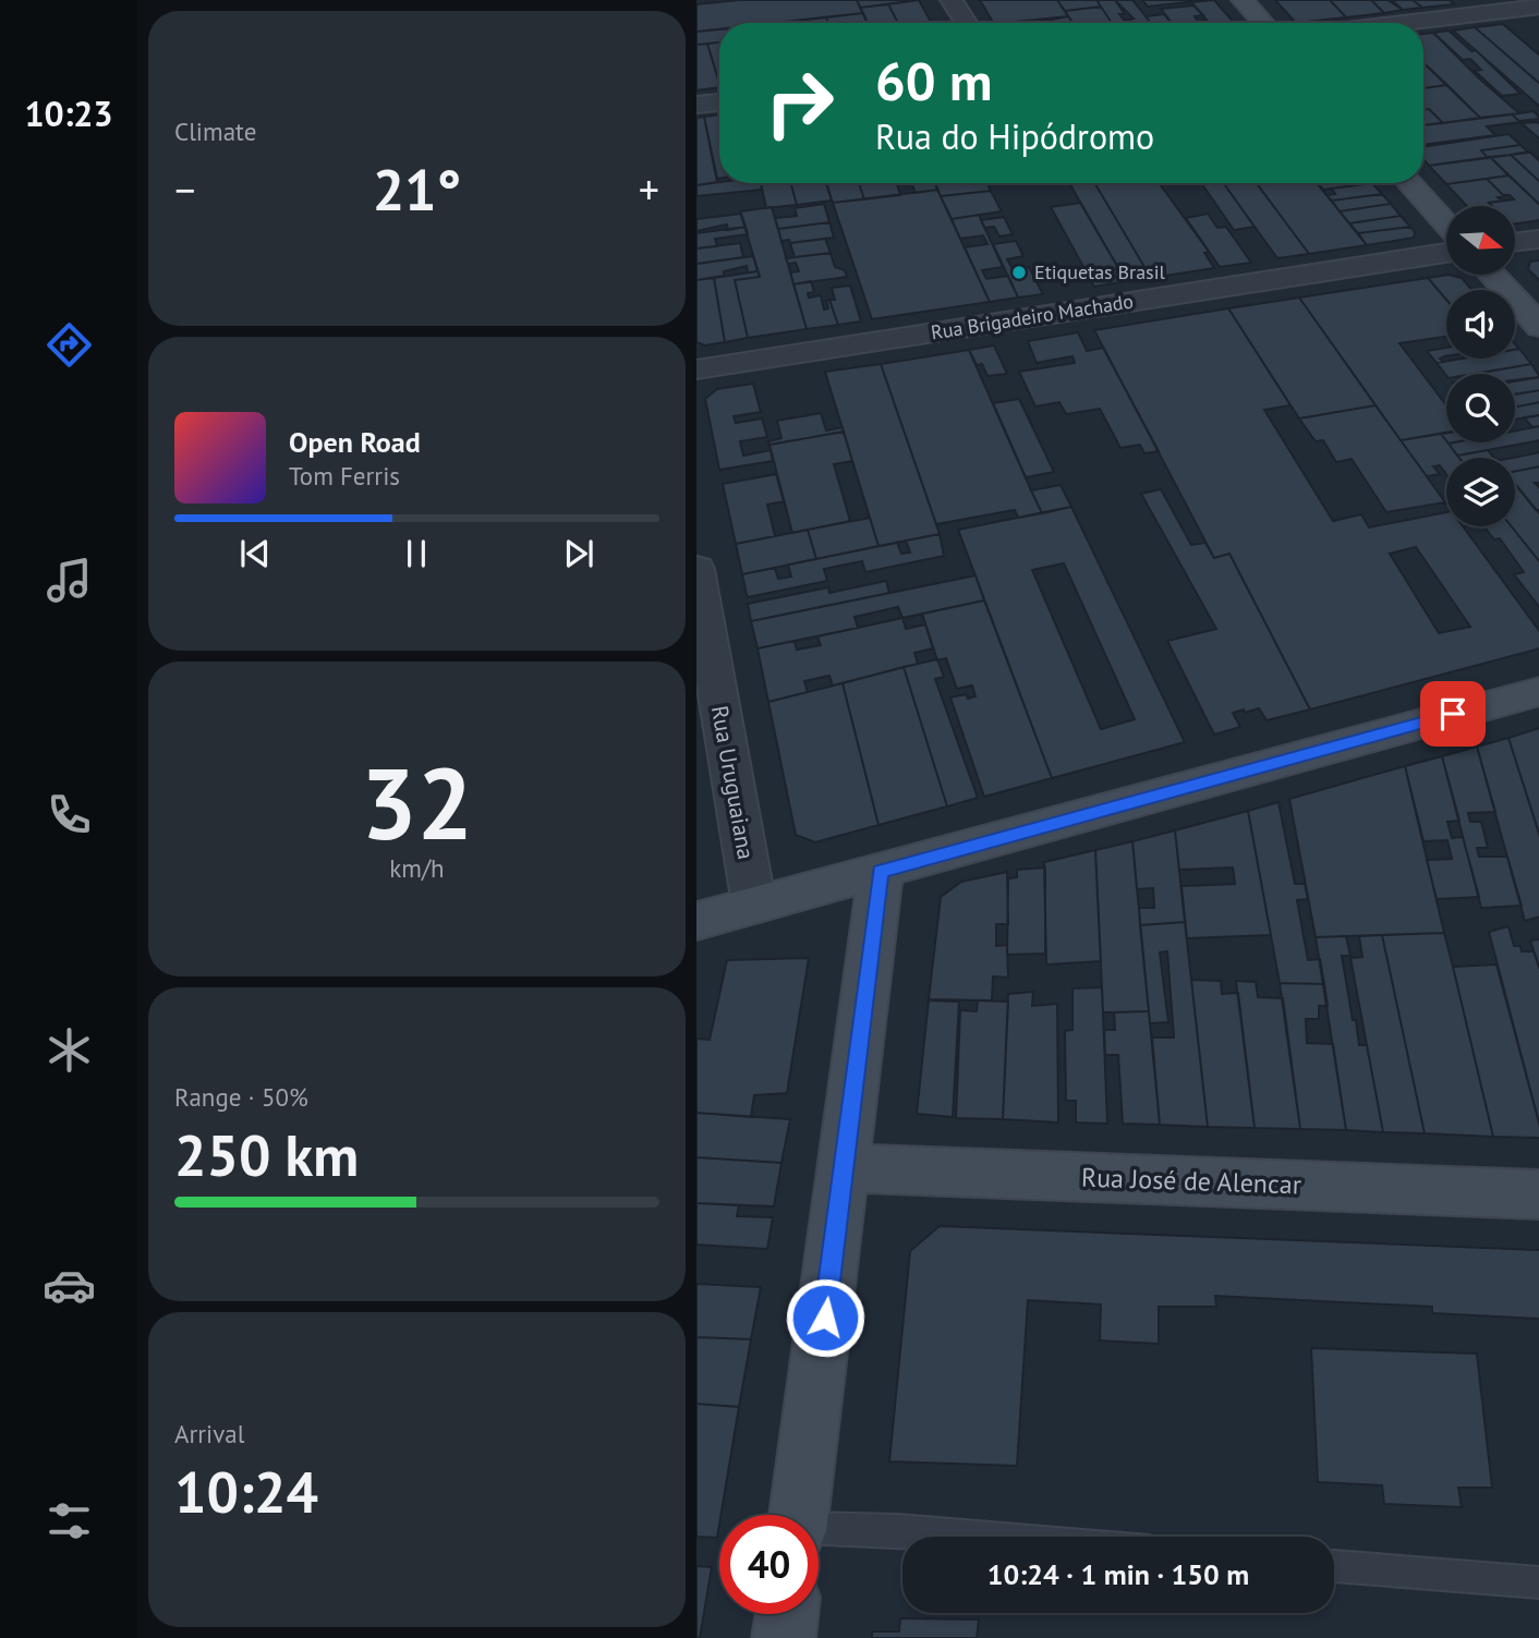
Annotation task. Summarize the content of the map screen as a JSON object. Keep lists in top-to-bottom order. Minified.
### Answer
{"streets":{"street":["Rua Brigadeiro Machado","Rua Uruguaiana","Rua José de Alencar"]},"places":["Etiquetas Brasil"],"north":"right","page":{"tabs":"10:23","tile":["Climate",["32","km/h"],["Range · 50%","250 km"],["Arrival","10:24"]],"turn":["60 m","Rua do Hipódromo"],"heat":["−","21°","+"],"song":["Open Road","Tom Ferris"],"limit":"40","trip":"10:24 · 1 min · 150 m"}}
